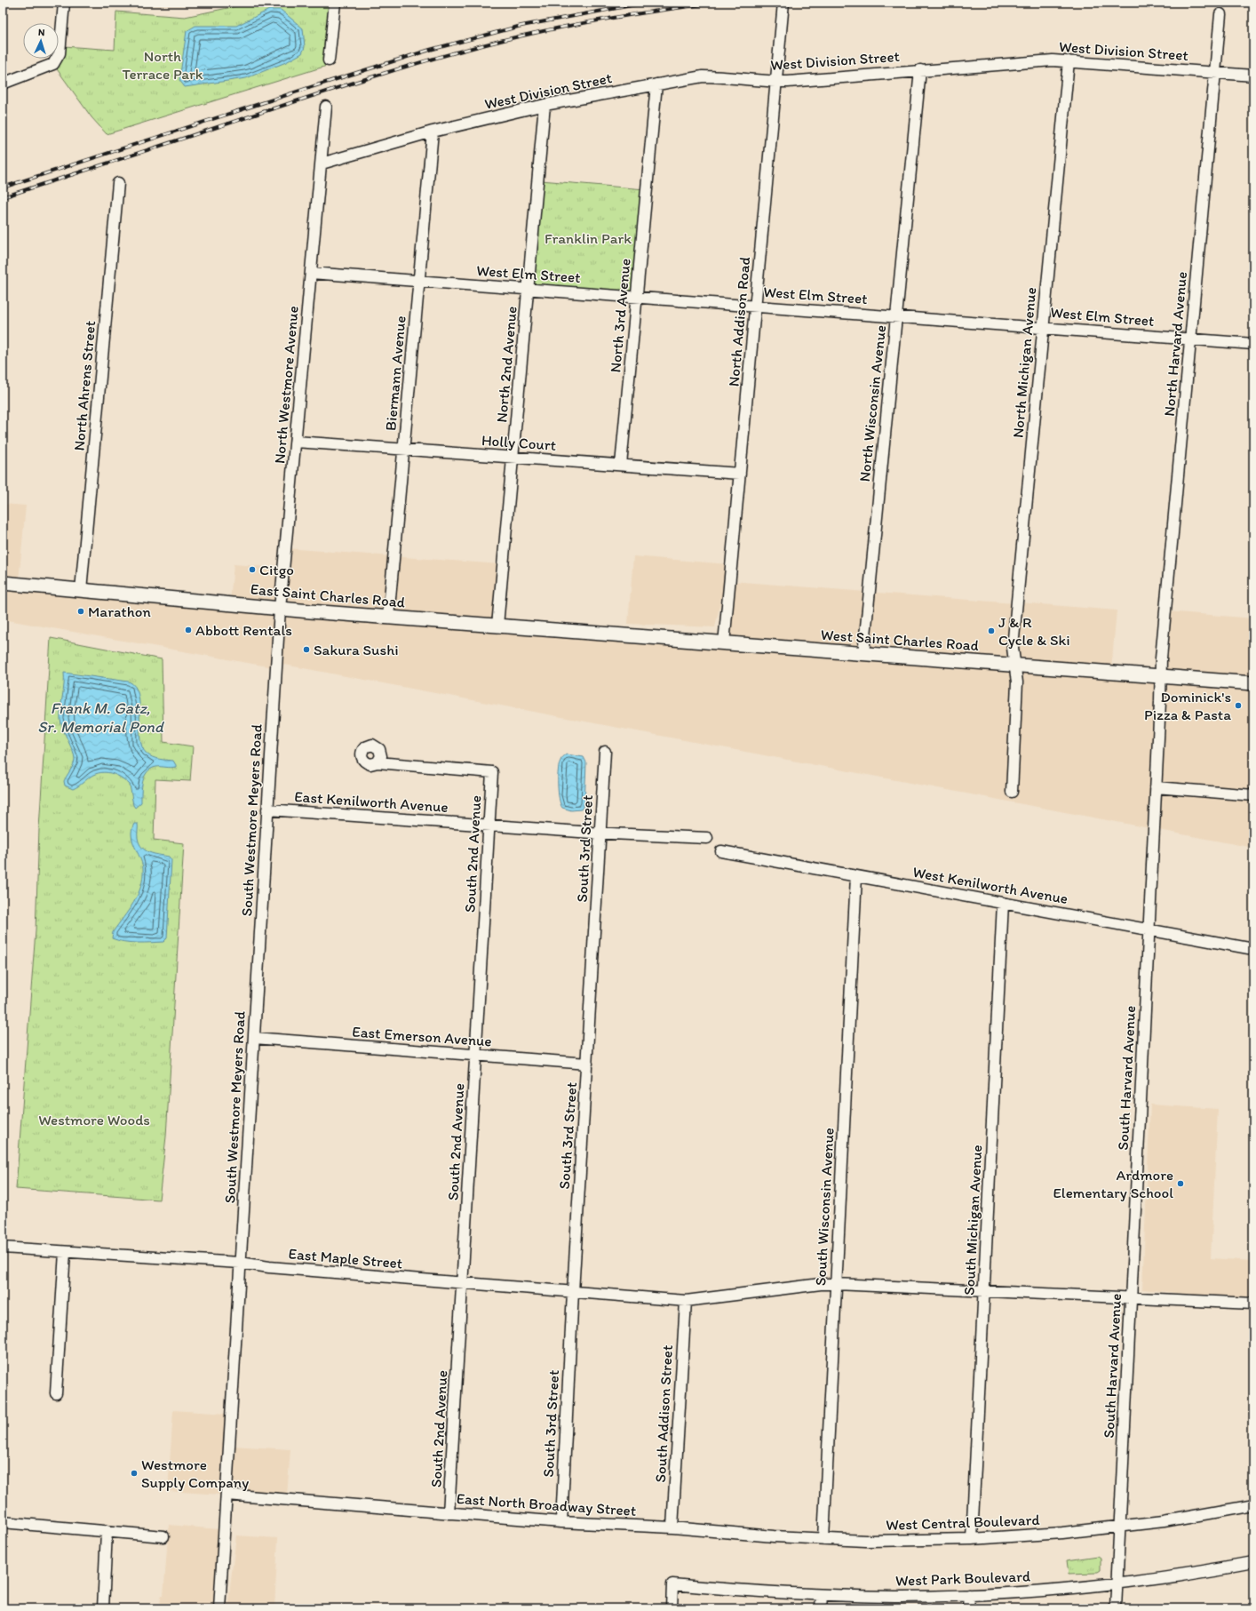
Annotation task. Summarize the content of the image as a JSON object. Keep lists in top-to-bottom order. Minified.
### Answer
{"streets":{"main road":["East Saint Charles Road","West Saint Charles Road"],"street":["West Division Street","West Elm Street","North 3rd Avenue","North Addison Road","North Harvard Avenue","North Michigan Avenue","North 2nd Avenue","Biermann Avenue","North Westmore Avenue","North Ahrens Street","North Wisconsin Avenue","Holly Court","East Kenilworth Avenue","South Westmore Meyers Road","South 3rd Street","South 2nd Avenue","West Kenilworth Avenue","East Emerson Avenue","South Harvard Avenue","South Wisconsin Avenue","South Michigan Avenue","East Maple Street","South Addison Street","East North Broadway Street","West Central Boulevard","West Park Boulevard"]},"crossings":[["West Division Street","North 3rd Avenue"],["West Division Street","North Addison Road"],["West Division Street","North Harvard Avenue"],["West Division Street","North Michigan Avenue"],["West Division Street","North 2nd Avenue"],["West Division Street","Biermann Avenue"],["West Division Street","North Westmore Avenue"],["West Division Street","North Wisconsin Avenue"],["West Elm Street","North 3rd Avenue"],["West Elm Street","North Addison Road"],["West Elm Street","North Harvard Avenue"],["West Elm Street","North Michigan Avenue"],["West Elm Street","North 2nd Avenue"],["West Elm Street","Biermann Avenue"],["West Elm Street","North Westmore Avenue"],["West Elm Street","North Wisconsin Avenue"],["North 3rd Avenue","Holly Court"],["North Addison Road","Holly Court"],["North Addison Road","West Saint Charles Road"],["North Harvard Avenue","West Saint Charles Road"],["North Harvard Avenue","South Harvard Avenue"],["North Michigan Avenue","West Saint Charles Road"],["North 2nd Avenue","Holly Court"],["North 2nd Avenue","East Saint Charles Road"],["Biermann Avenue","Holly Court"],["Biermann Avenue","East Saint Charles Road"],["North Westmore Avenue","Holly Court"],["North Westmore Avenue","East Saint Charles Road"],["North Westmore Avenue","South Westmore Meyers Road"],["North Ahrens Street","East Saint Charles Road"],["North Wisconsin Avenue","West Saint Charles Road"],["East Saint Charles Road","West Saint Charles Road"],["East Saint Charles Road","South Westmore Meyers Road"],["West Saint Charles Road","South Harvard Avenue"],["East Kenilworth Avenue","South Westmore Meyers Road"],["East Kenilworth Avenue","South 3rd Street"],["East Kenilworth Avenue","South 2nd Avenue"],["South Westmore Meyers Road","East Emerson Avenue"],["South Westmore Meyers Road","East Maple Street"],["South Westmore Meyers Road","East North Broadway Street"],["South 3rd Street","East Emerson Avenue"],["South 3rd Street","East Maple Street"],["South 3rd Street","East North Broadway Street"],["South 2nd Avenue","East Emerson Avenue"],["South 2nd Avenue","East Maple Street"],["South 2nd Avenue","East North Broadway Street"],["West Kenilworth Avenue","South Harvard Avenue"],["West Kenilworth Avenue","South Wisconsin Avenue"],["West Kenilworth Avenue","South Michigan Avenue"],["South Harvard Avenue","East Maple Street"],["South Harvard Avenue","West Central Boulevard"],["South Harvard Avenue","West Park Boulevard"],["South Wisconsin Avenue","East Maple Street"],["South Wisconsin Avenue","West Central Boulevard"],["South Michigan Avenue","East Maple Street"],["South Michigan Avenue","West Central Boulevard"],["East Maple Street","South Addison Street"],["South Addison Street","East North Broadway Street"],["South Addison Street","West Central Boulevard"],["East North Broadway Street","West Central Boulevard"]],"water":["Frank M. Gatz, Sr. Memorial Pond"],"parks":["North Terrace Park","Franklin Park","Westmore Woods"],"places":["Citgo","Marathon","Abbott Rentals","J & R Cycle & Ski","Sakura Sushi","Dominick's Pizza & Pasta","Ardmore Elementary School","Westmore Supply Company"],"north":"top"}
